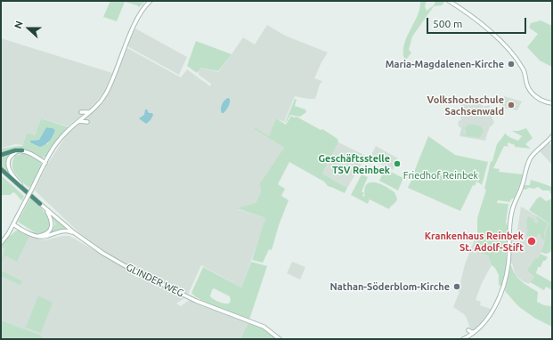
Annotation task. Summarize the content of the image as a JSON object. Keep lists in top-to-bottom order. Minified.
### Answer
{"streets":{"main road":["GLINDER WEG"]},"parks":["Friedhof Reinbek"],"places":["Maria-Magdalenen-Kirche","Volkshochschule Sachsenwald","Geschäftsstelle TSV Reinbek","Krankenhaus Reinbek St. Adolf-Stift","Nathan-Söderblom-Kirche"],"scale_bar":"500 m","north":"left"}
